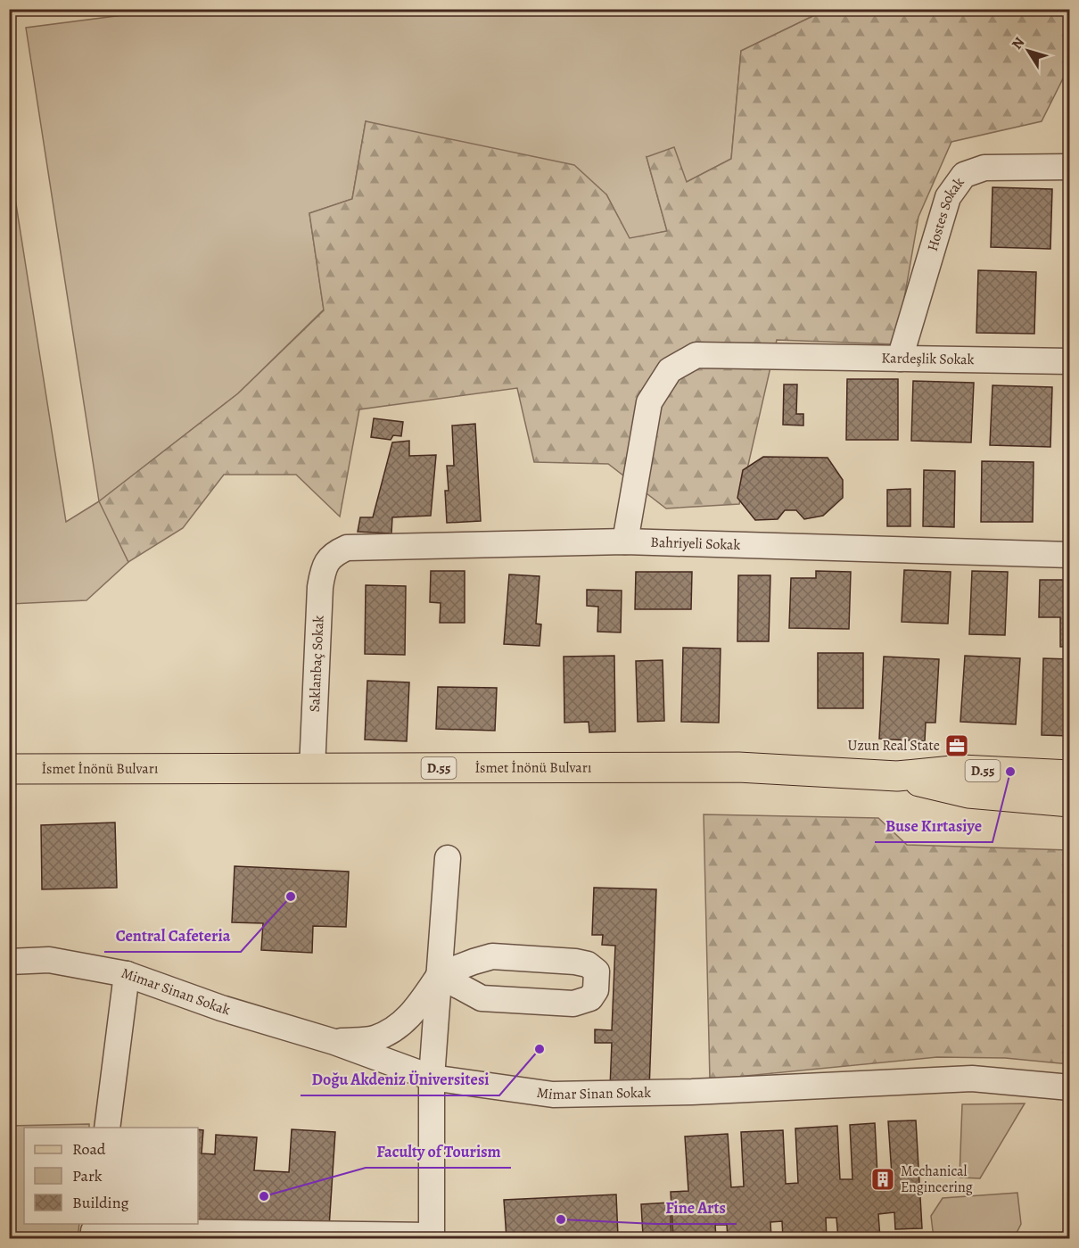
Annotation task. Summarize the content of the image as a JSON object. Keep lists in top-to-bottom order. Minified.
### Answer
{"streets":{"main road":["İsmet İnönü Bulvarı","D.55"],"street":["Hostes Sokak","Kardeşlik Sokak","Bahriyeli Sokak","Saklanbaç Sokak","Mimar Sinan Sokak"]},"crossings":[["Hostes Sokak","Kardeşlik Sokak"],["Kardeşlik Sokak","Bahriyeli Sokak"],["Bahriyeli Sokak","Saklanbaç Sokak"],["Saklanbaç Sokak","İsmet İnönü Bulvarı"]],"places":{"office":["Uzun Real State"],"other":["Buse Kırtasiye","Central Cafeteria","Doğu Akdeniz Üniversitesi","Faculty of Tourism","Fine Arts"],"building":["Mechanical Engineering"]},"legend":["Road","Park","Building"],"north":"top left"}
